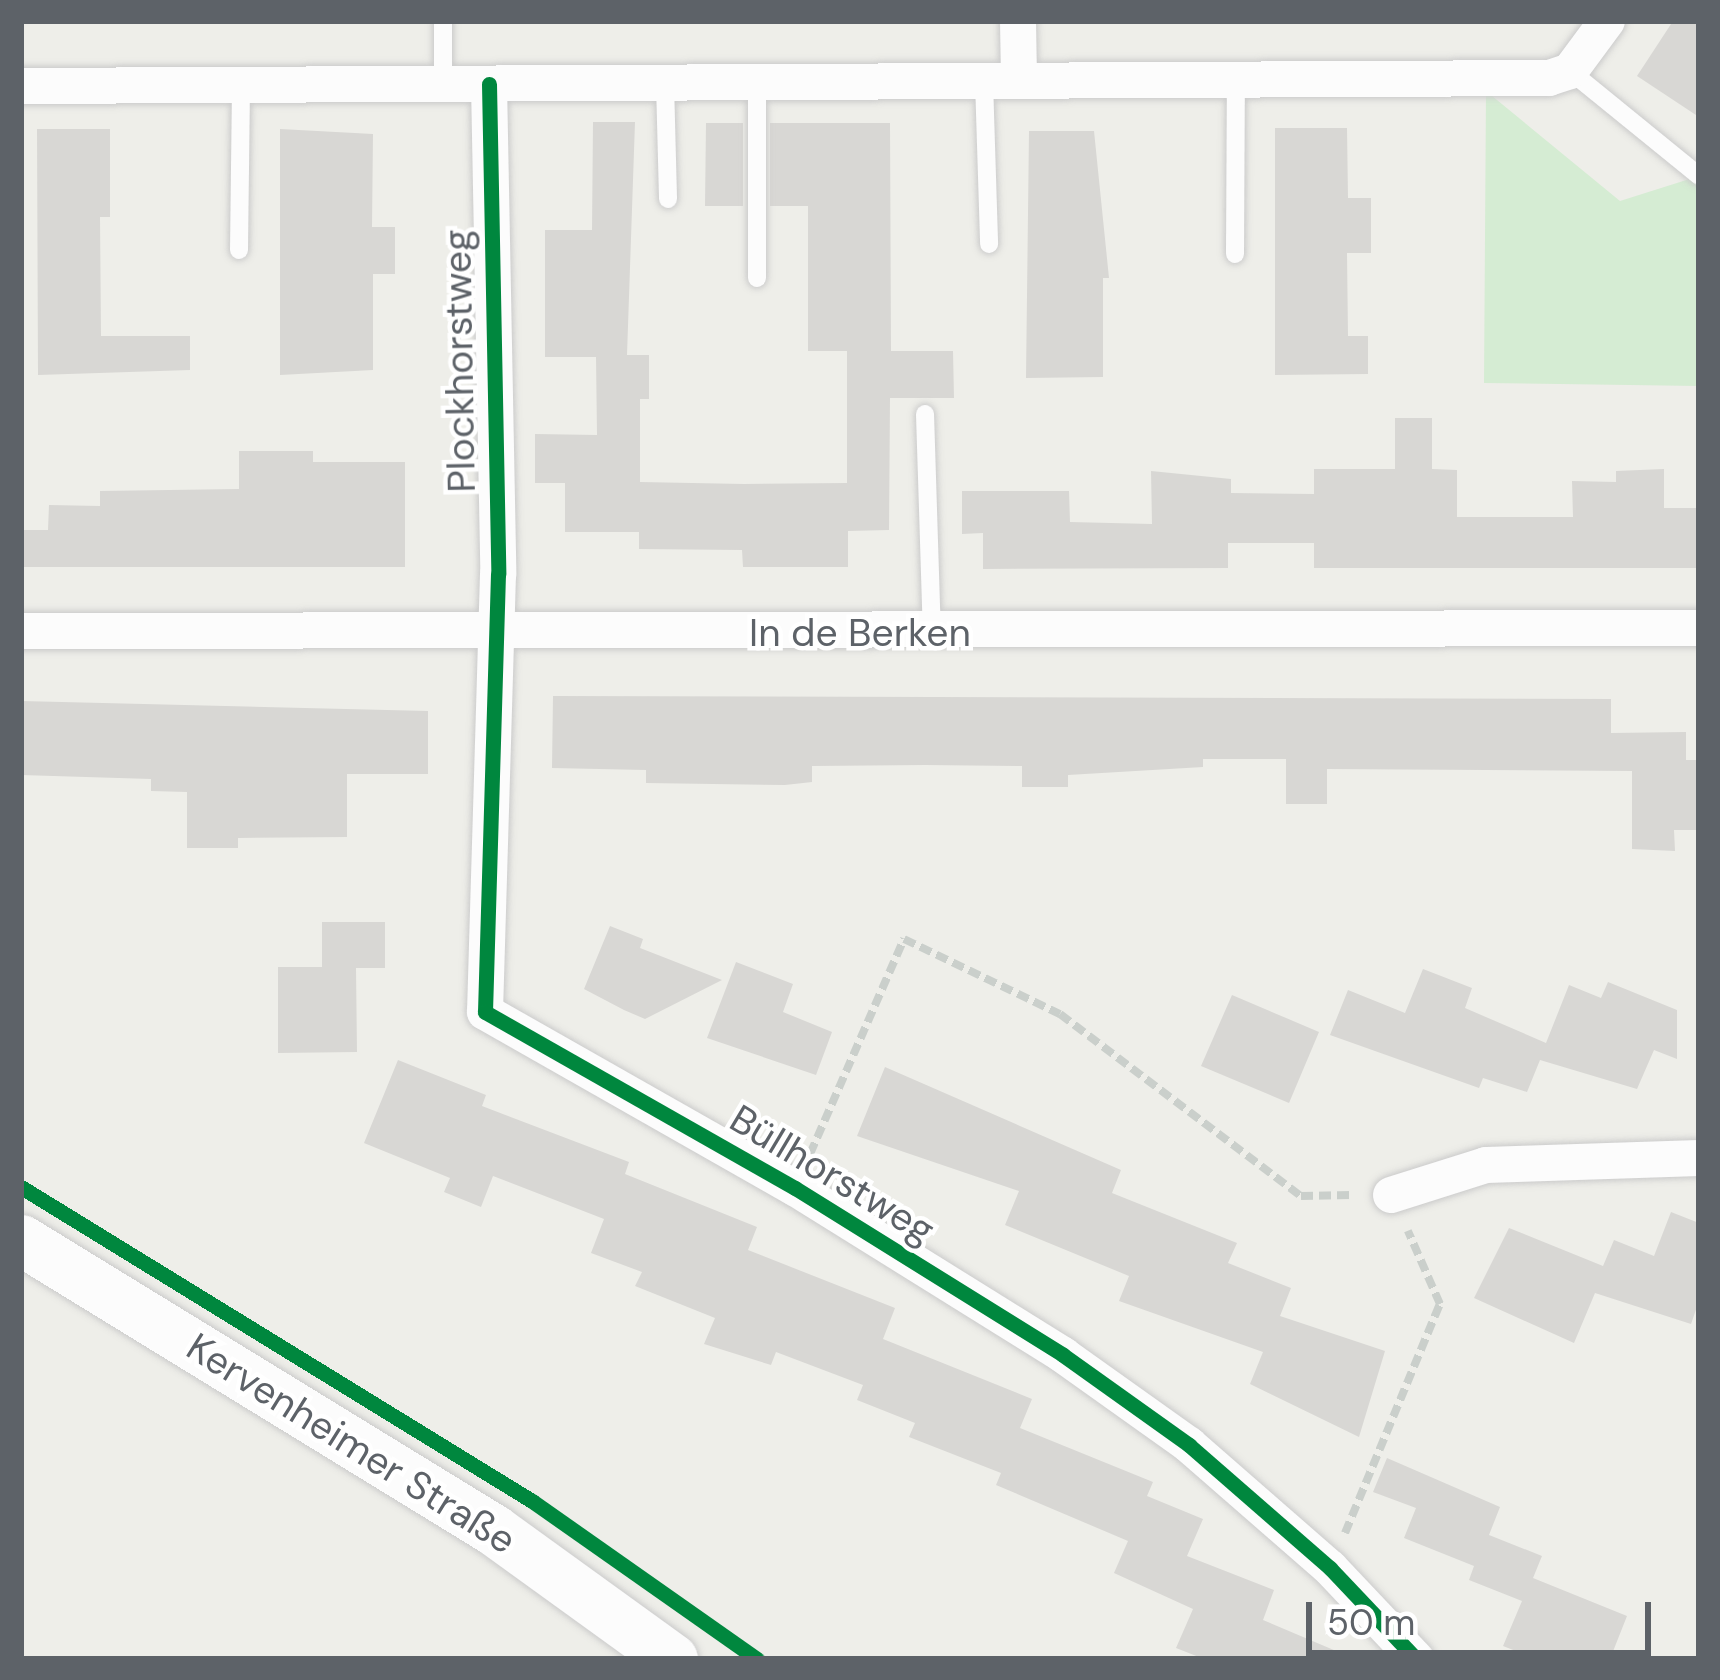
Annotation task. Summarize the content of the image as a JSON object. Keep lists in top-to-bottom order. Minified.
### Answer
{"streets":{"main road":["Kervenheimer Straße"],"street":["Plockhorstweg","In de Berken","Büllhorstweg"]},"crossings":[["Plockhorstweg","In de Berken"],["Plockhorstweg","Büllhorstweg"],["In de Berken","Büllhorstweg"]],"scale_bar":"50 m"}
